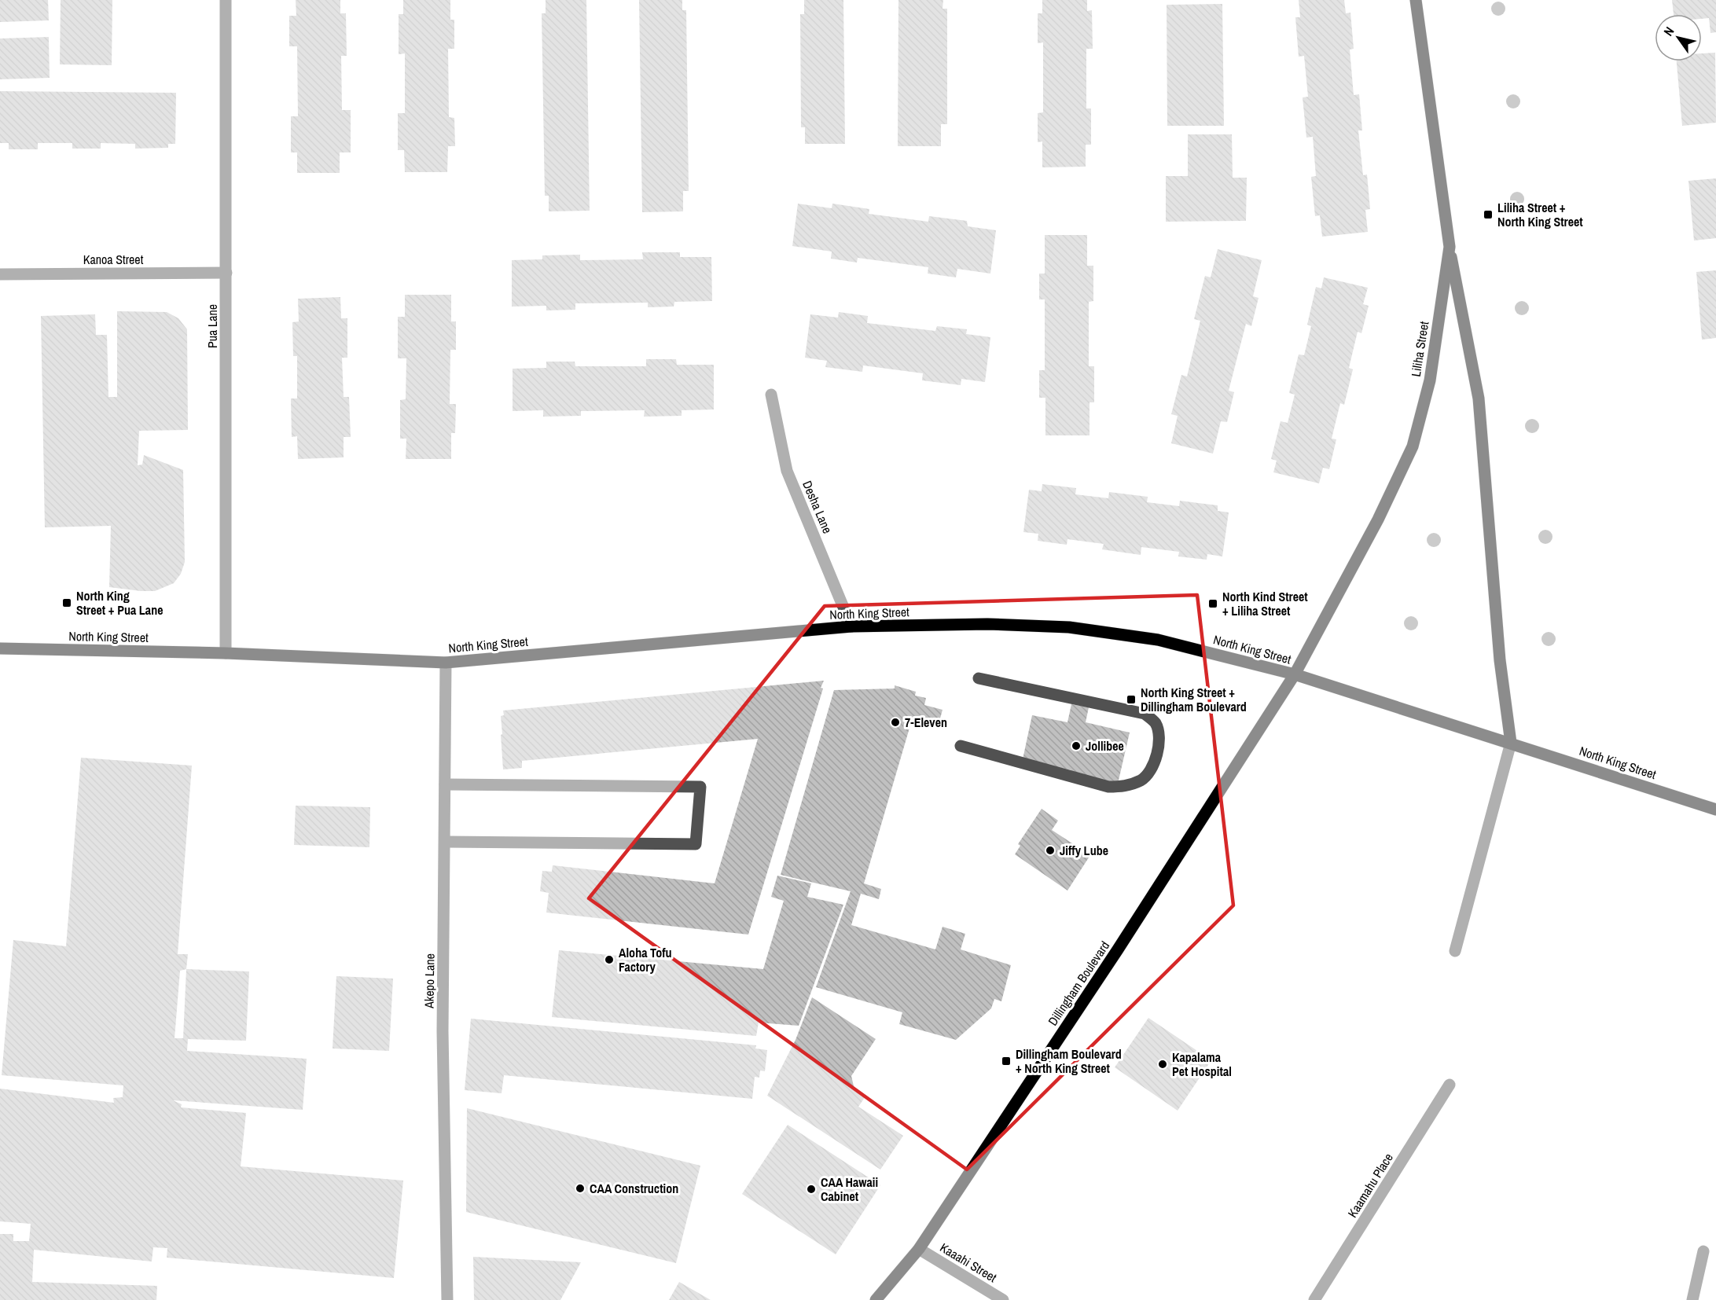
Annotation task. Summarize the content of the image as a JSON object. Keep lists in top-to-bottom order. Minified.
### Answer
{"streets":{"main road":["Liliha Street","North King Street","Dillingham Boulevard"],"street":["Kanoa Street","Pua Lane","Desha Lane","Akepo Lane","Kaamahu Place","Kaaahi Street"]},"crossings":[["Kanoa Street","Pua Lane"],["Pua Lane","North King Street"],["Liliha Street","North King Street"],["Liliha Street","Dillingham Boulevard"],["Desha Lane","North King Street"],["North King Street","Akepo Lane"],["North King Street","Dillingham Boulevard"],["Dillingham Boulevard","Kaaahi Street"]],"places":{"transit":["Liliha Street + North King Street","North King Street + Pua Lane","North Kind Street + Liliha Street","North King Street + Dillingham Boulevard","Dillingham Boulevard + North King Street"],"other":["7-Eleven","Jollibee","Jiffy Lube","Aloha Tofu Factory","Kapalama Pet Hospital","CAA Construction","CAA Hawaii Cabinet"]},"north":"top left"}
